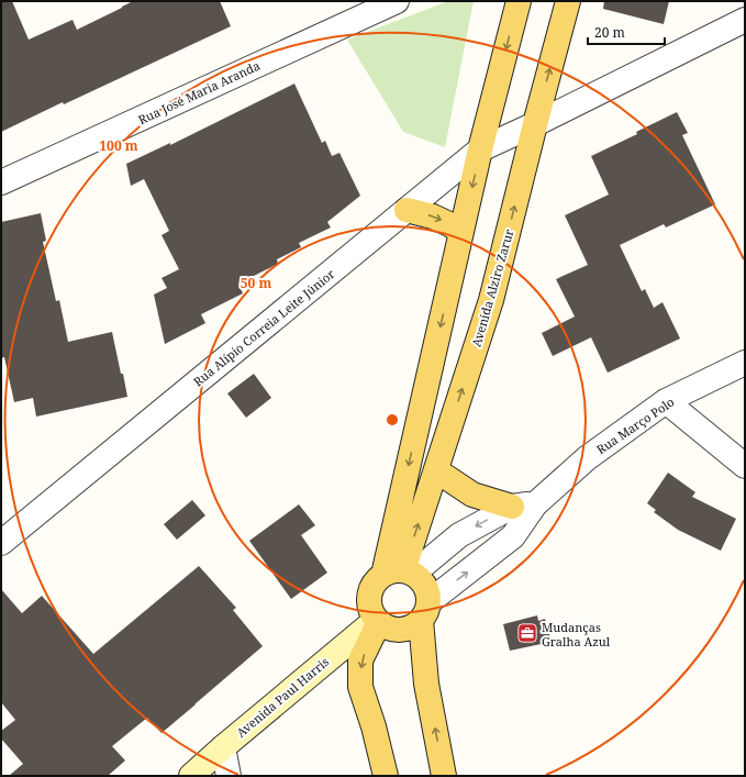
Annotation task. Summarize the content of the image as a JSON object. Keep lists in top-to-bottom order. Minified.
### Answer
{"streets":{"main road":["Avenida Alziro Zarur"],"street":["Rua José Maria Aranda","Rua Alípio Correia Leite Júnior","Rua Março Polo","Avenida Paul Harris"]},"crossings":[["Avenida Alziro Zarur","Rua Alípio Correia Leite Júnior"],["Avenida Alziro Zarur","Rua Março Polo"],["Avenida Alziro Zarur","Avenida Paul Harris"],["Rua Março Polo","Avenida Paul Harris"]],"places":{"office":["Mudanças Gralha Azul"]},"scale_bar":"20 m","rings":["100 m","50 m"]}
